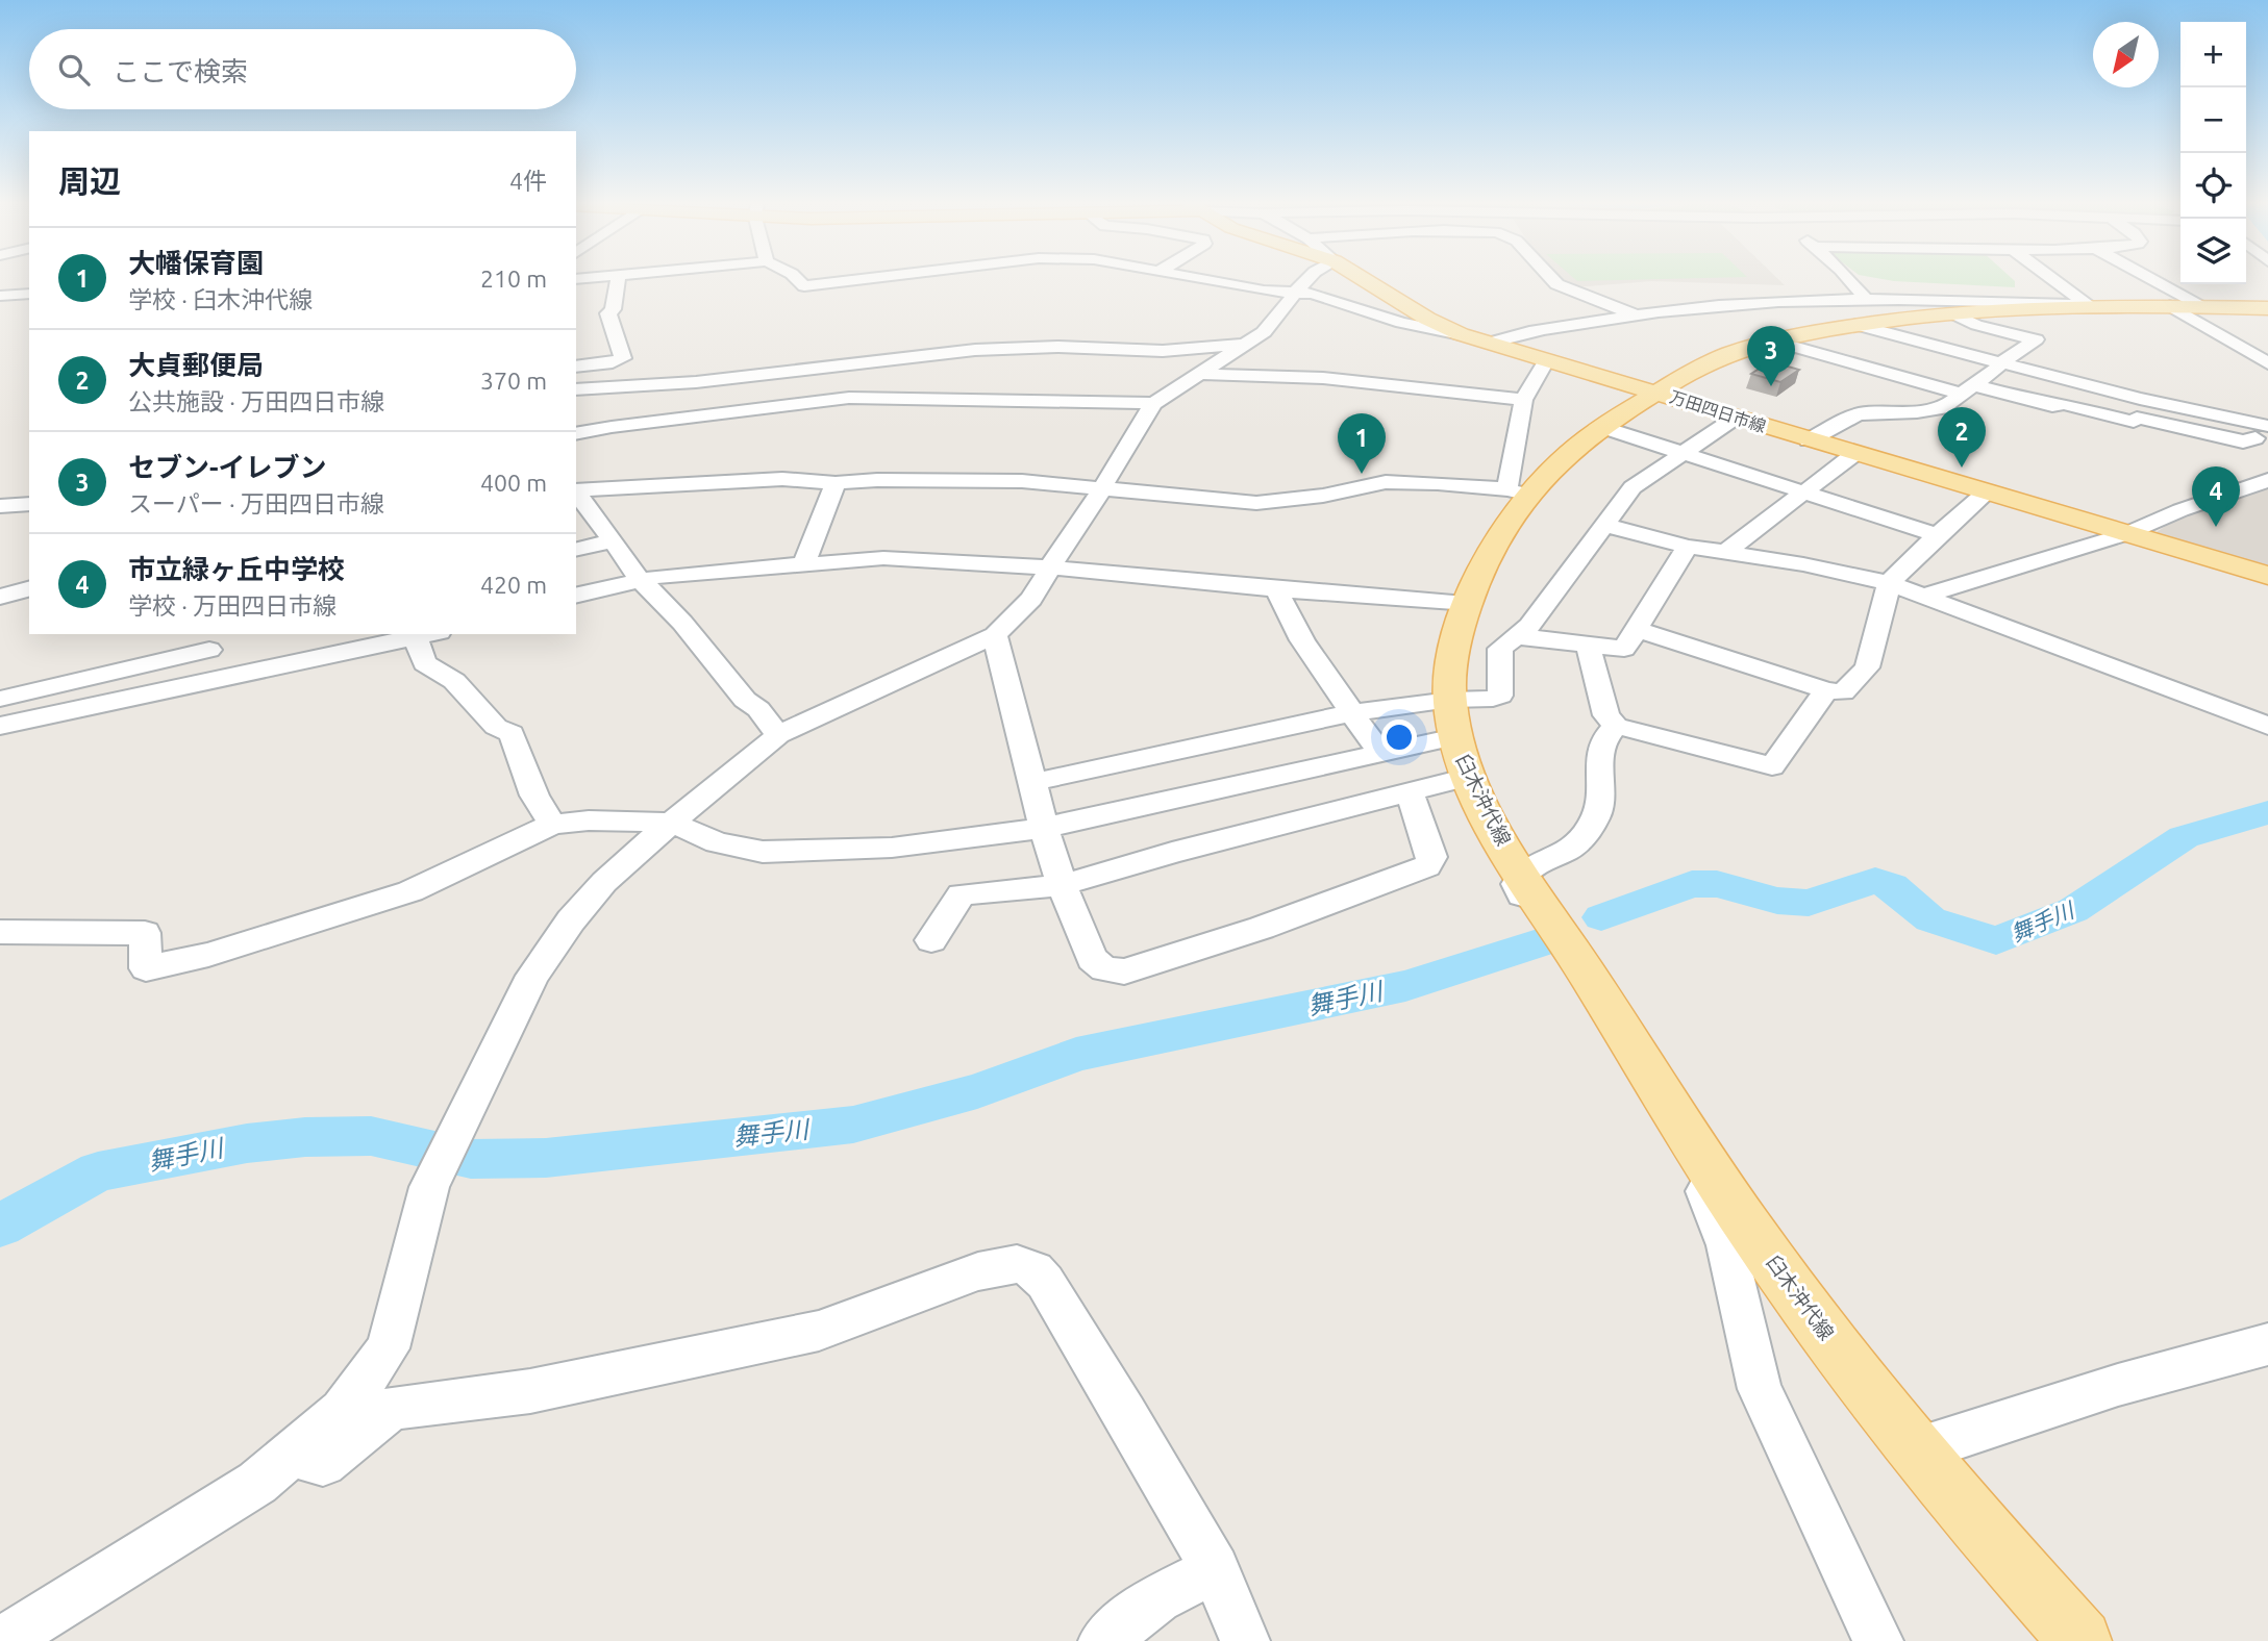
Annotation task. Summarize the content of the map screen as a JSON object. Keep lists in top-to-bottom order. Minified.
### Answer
{"streets":{"main road":["万田四日市線","臼木沖代線"]},"crossings":[["万田四日市線","臼木沖代線"]],"water":["舞手川"],"north":"bottom left","page":{"map_buttons":["+","−"],"search":"ここで検索","heading":["周辺","4件"],"list":[{"mark":"1","name":"大幡保育園","note":"学校 · 臼木沖代線","value":"210 m"},{"mark":"2","name":"大貞郵便局","note":"公共施設 · 万田四日市線","value":"370 m"},{"mark":"3","name":"セブン-イレブン","note":"スーパー · 万田四日市線","value":"400 m"},{"mark":"4","name":"市立緑ヶ丘中学校","note":"学校 · 万田四日市線","value":"420 m"}],"pins":["3","2","1","4"]}}
